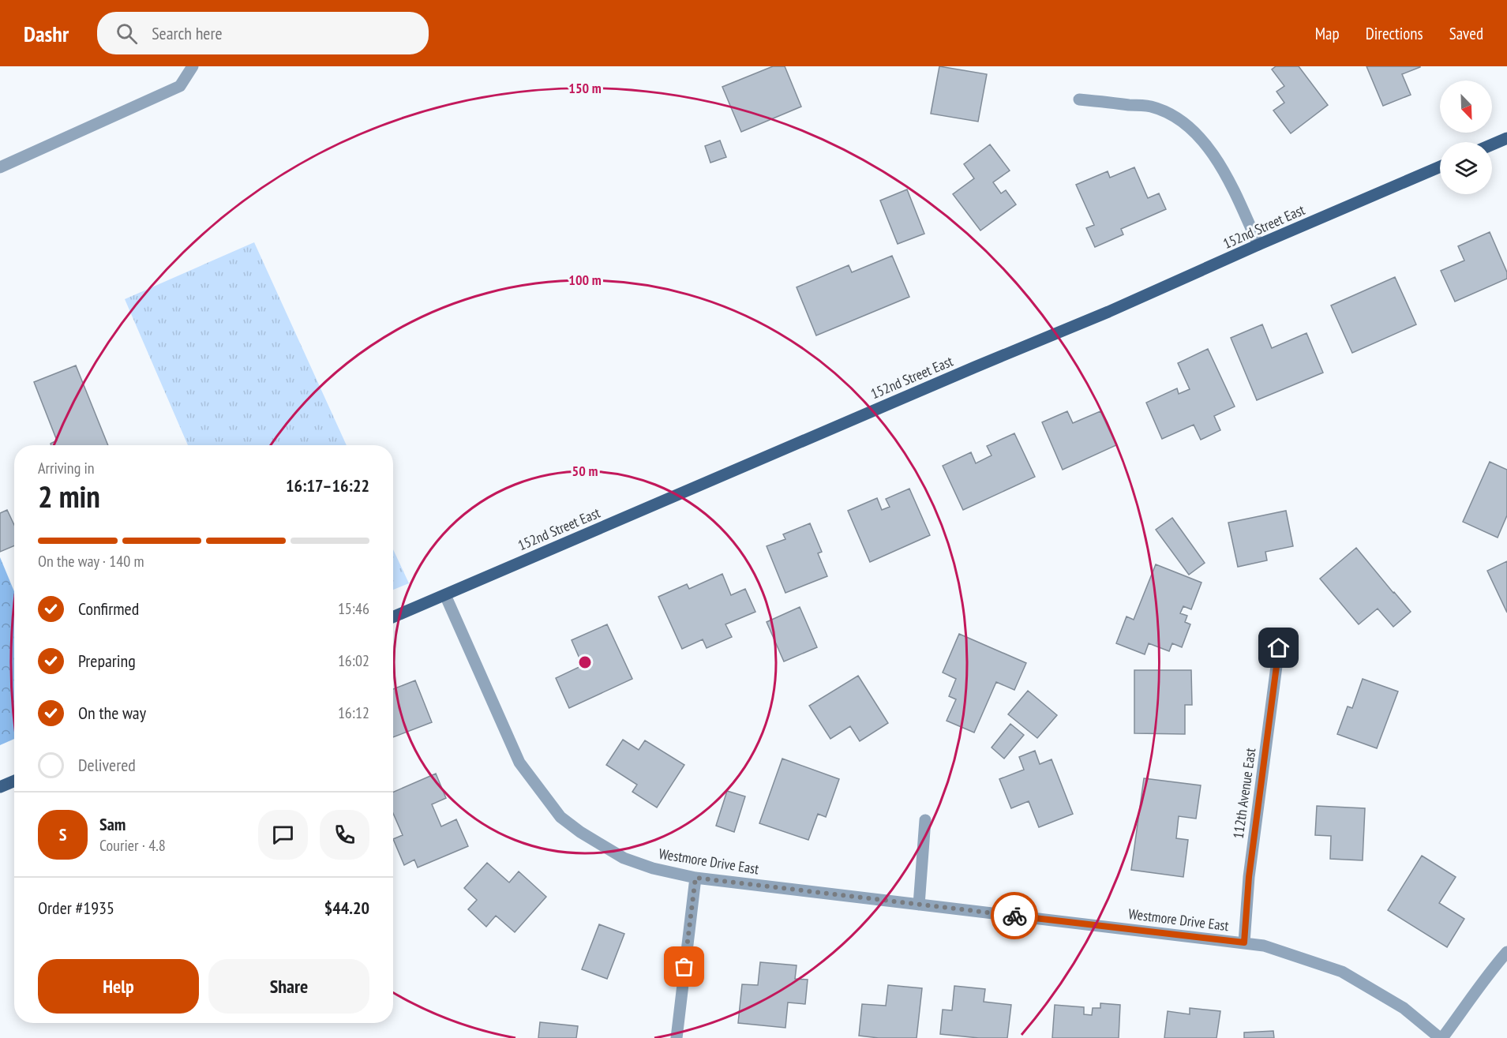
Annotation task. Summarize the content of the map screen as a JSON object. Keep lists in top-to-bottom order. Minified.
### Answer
{"streets":{"main road":["152nd Street East"],"street":["112th Avenue East","Westmore Drive East"]},"crossings":[["152nd Street East","Westmore Drive East"],["112th Avenue East","Westmore Drive East"]],"north":"bottom right","page":{"header":"Dashr","search":"Search here","nav":["Map","Directions","Saved"],"heading":["2 min","Arriving in","16:17–16:22"],"panel":["Sam","Courier · 4.8","Order #1935","$44.20"],"bar":"On the way · 140 m","list":[["Confirmed","15:46"],["Preparing","16:02"],["On the way","16:12"],"Delivered"],"round":"S","buttons":["Help","Share"]},"rings":["150 m","100 m","50 m"]}
